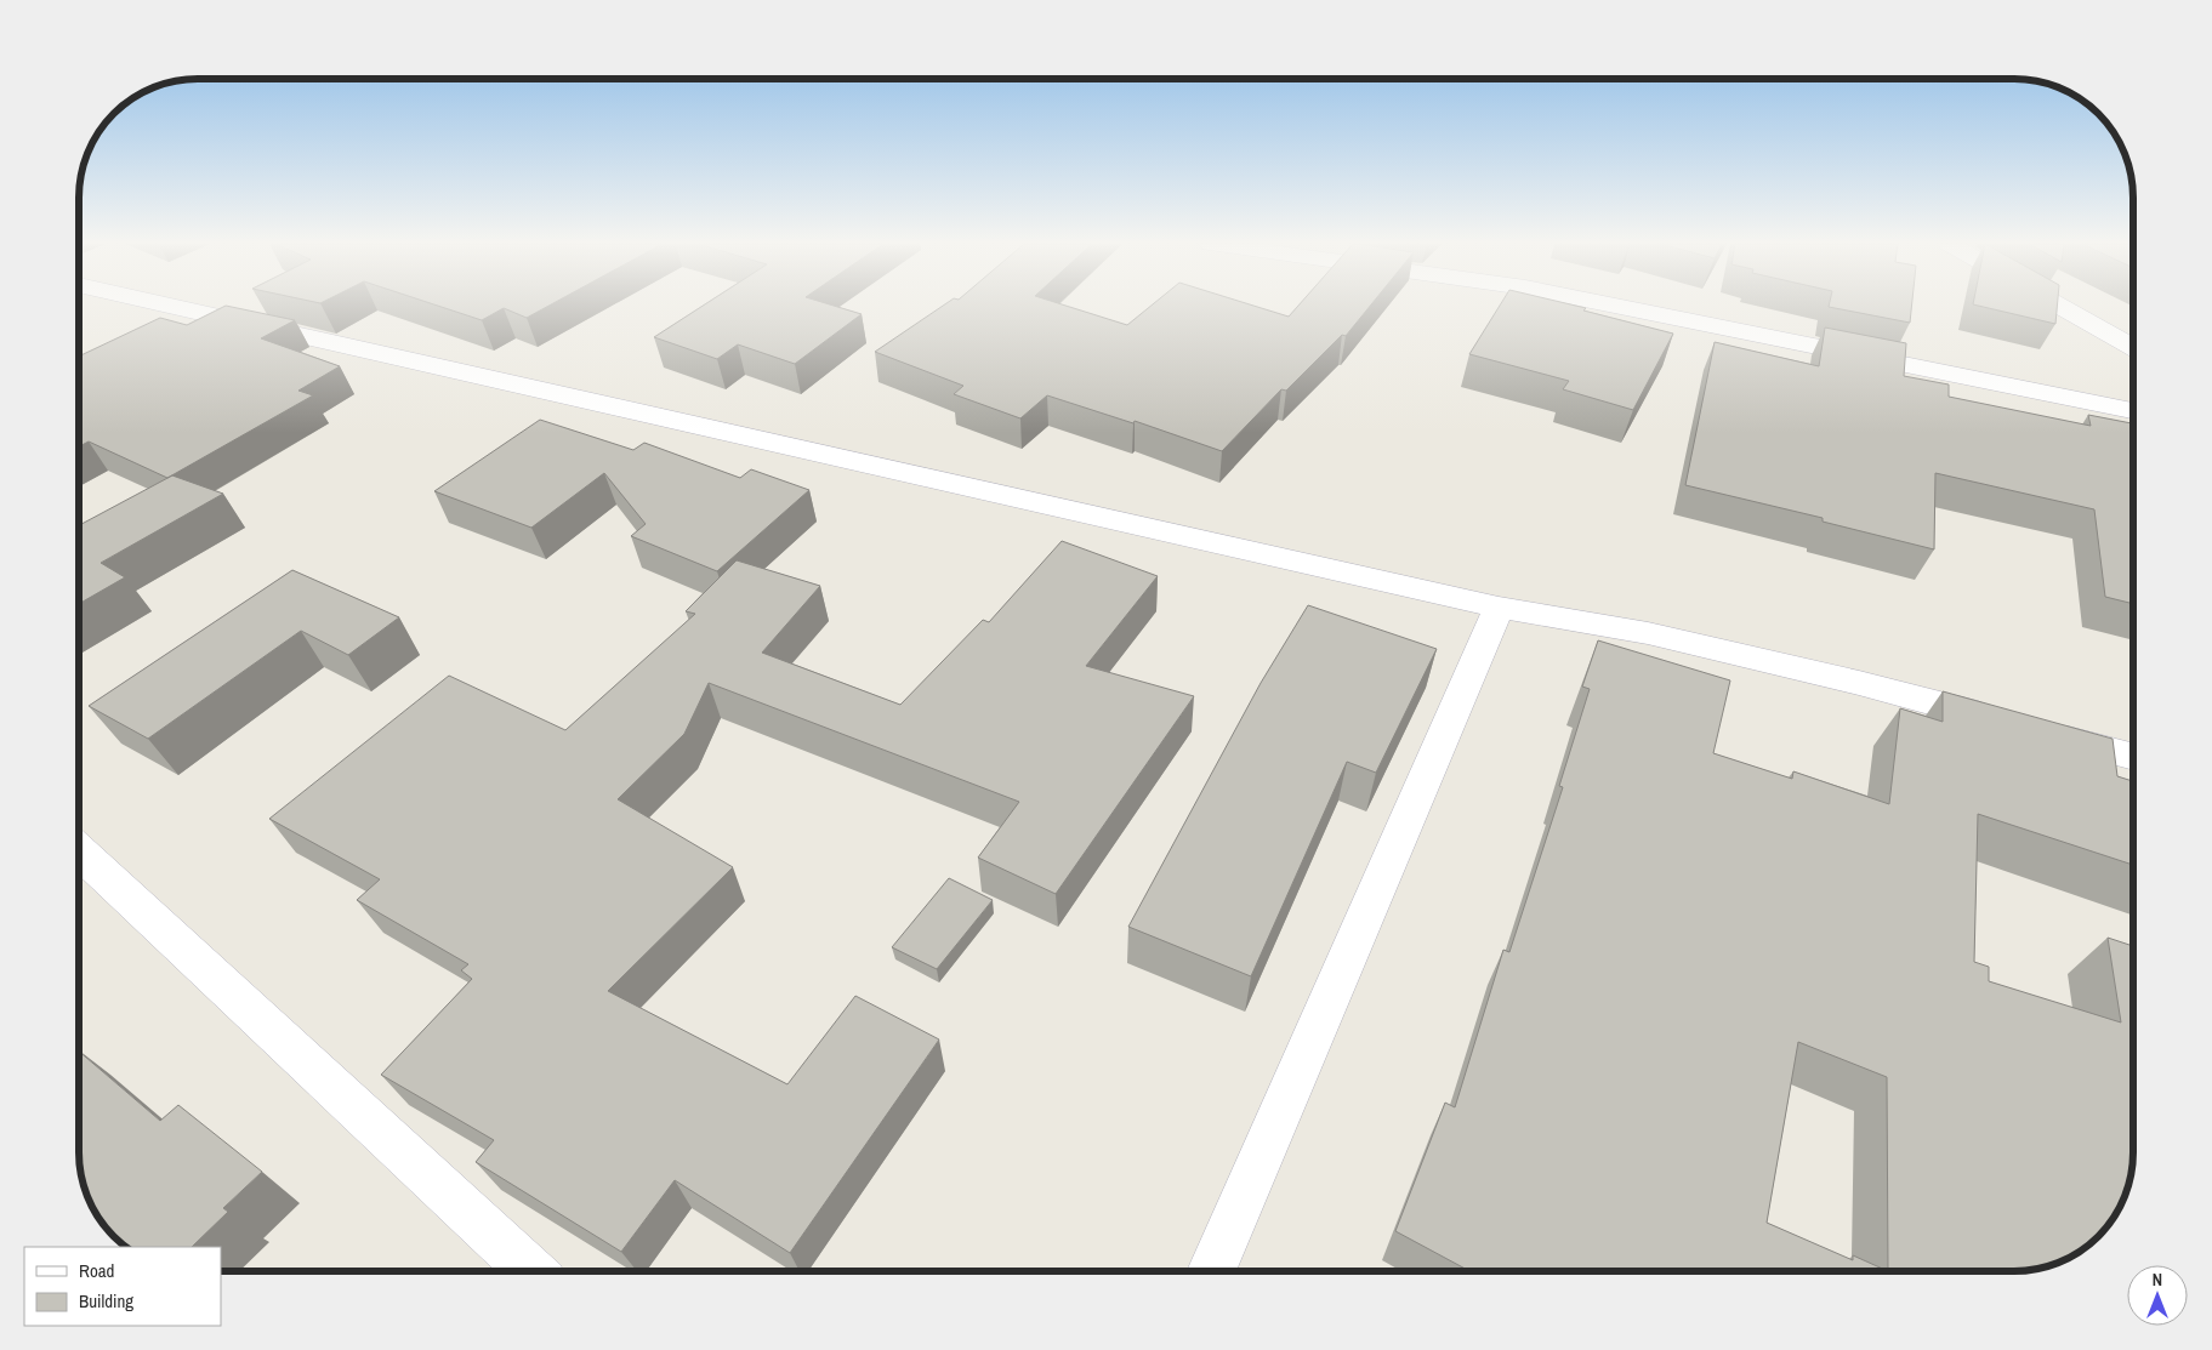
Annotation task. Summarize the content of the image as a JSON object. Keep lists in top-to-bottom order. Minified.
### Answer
{"legend":["Road","Building"],"north":"top"}
